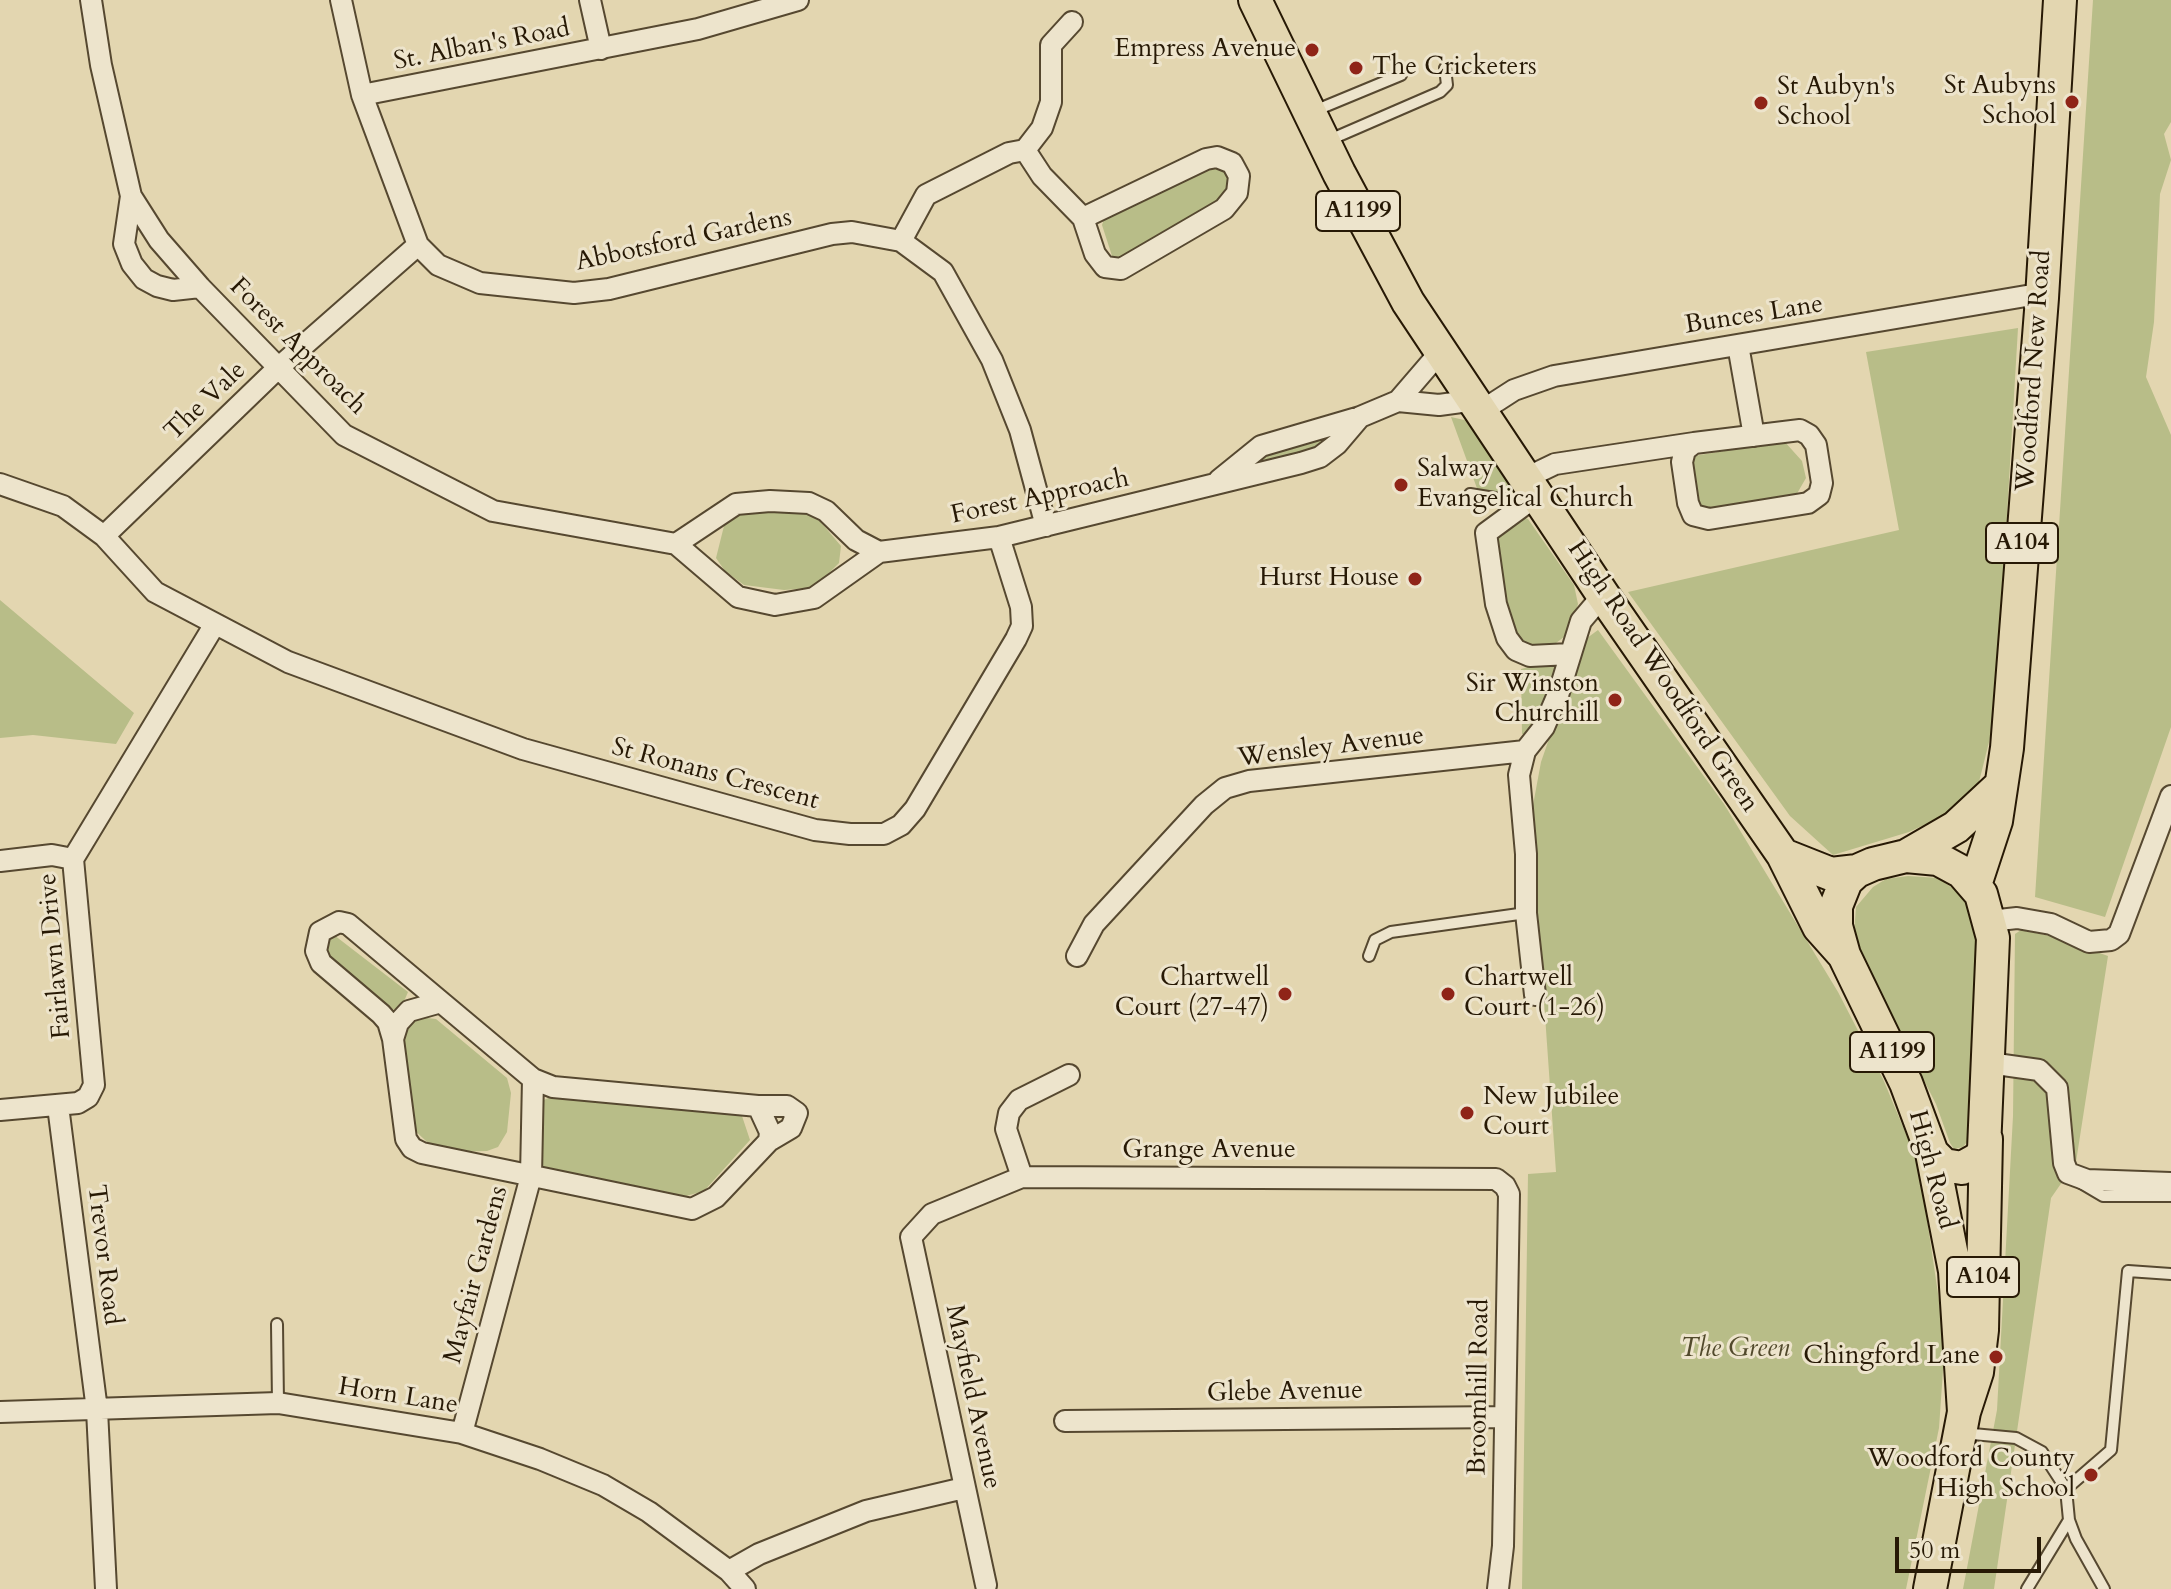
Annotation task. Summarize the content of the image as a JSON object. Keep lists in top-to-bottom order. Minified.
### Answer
{"streets":{"main road":["A1199","Woodford New Road","A104","High Road Woodford Green","High Road"],"street":["St. Alban's Road","Abbotsford Gardens","Bunces Lane","Forest Approach","The Vale","Wensley Avenue","St Ronans Crescent","Fairlawn Drive","Grange Avenue","Trevor Road","Mayfair Gardens","Broomhill Road","Glebe Avenue","Horn Lane","Mayfield Avenue"]},"crossings":[["Abbotsford Gardens","Forest Approach"],["Abbotsford Gardens","The Vale"],["Bunces Lane","Forest Approach"],["Bunces Lane","Woodford New Road"],["Bunces Lane","High Road Woodford Green"],["Forest Approach","The Vale"],["Forest Approach","High Road Woodford Green"],["Forest Approach","St Ronans Crescent"],["Woodford New Road","A104"],["The Vale","St Ronans Crescent"],["A104","High Road"],["High Road Woodford Green","High Road"],["St Ronans Crescent","Fairlawn Drive"],["Fairlawn Drive","Trevor Road"],["Grange Avenue","Broomhill Road"],["Grange Avenue","Mayfield Avenue"],["Trevor Road","Horn Lane"],["Mayfair Gardens","Horn Lane"],["Broomhill Road","Glebe Avenue"]],"parks":["The Green"],"places":["Empress Avenue","The Cricketers","St Aubyns School","St Aubyn's School","Salway Evangelical Church","Hurst House","Sir Winston Churchill","Chartwell Court (27-47)","Chartwell Court (1-26)","New Jubilee Court","Chingford Lane","Woodford County High School"],"scale_bar":"50 m"}
